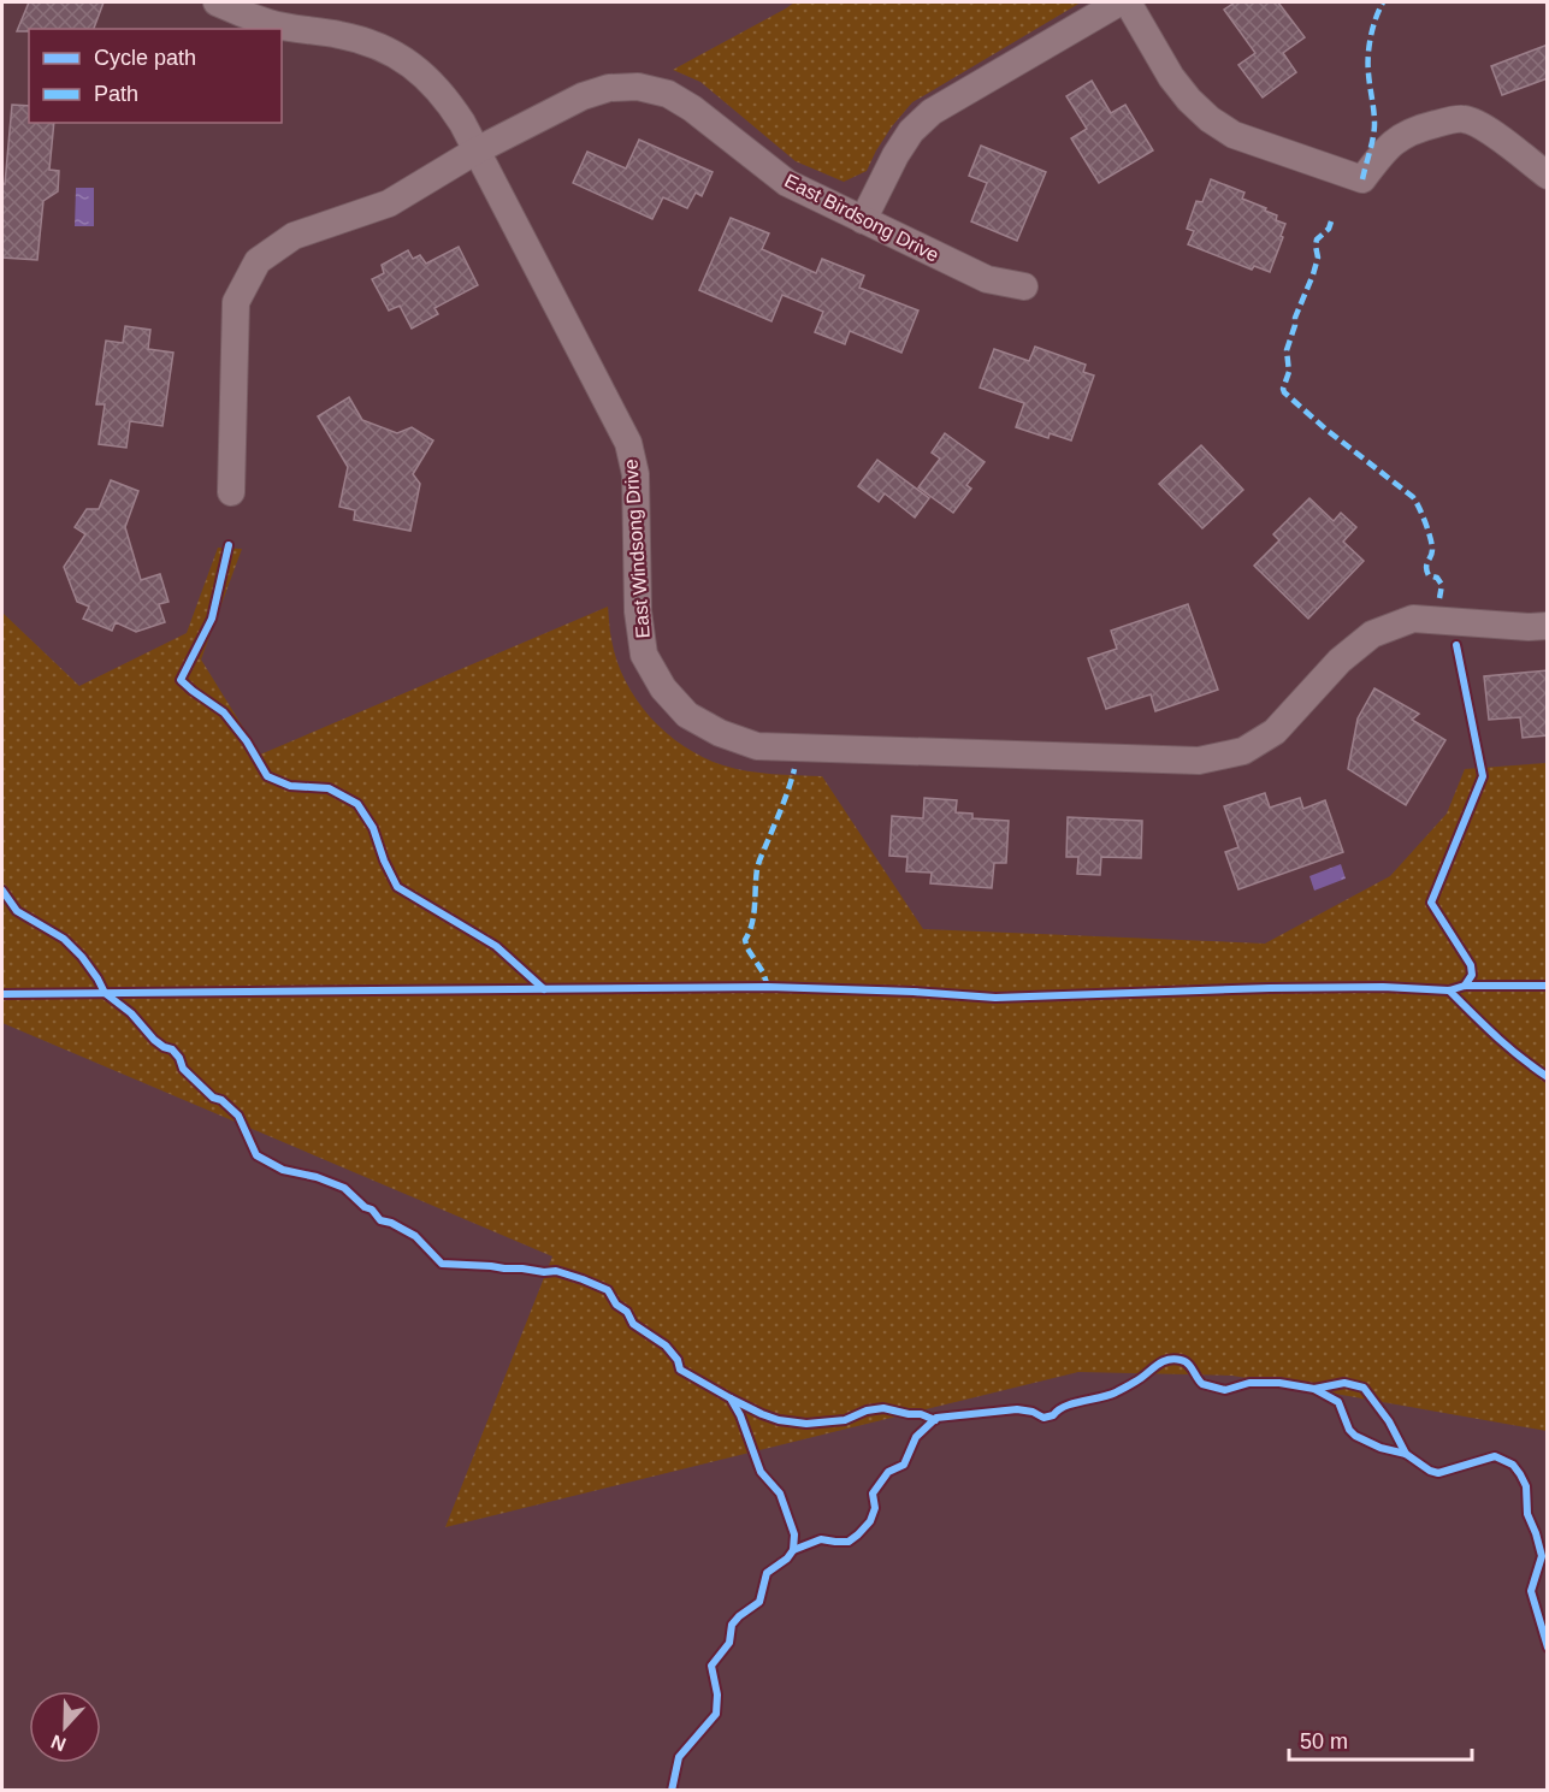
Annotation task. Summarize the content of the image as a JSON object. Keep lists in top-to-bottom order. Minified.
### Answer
{"streets":{"street":["East Birdsong Drive","East Windsong Drive"]},"crossings":[["East Birdsong Drive","East Windsong Drive"]],"legend":["Cycle path","Path"],"scale_bar":"50 m","north":"bottom"}
